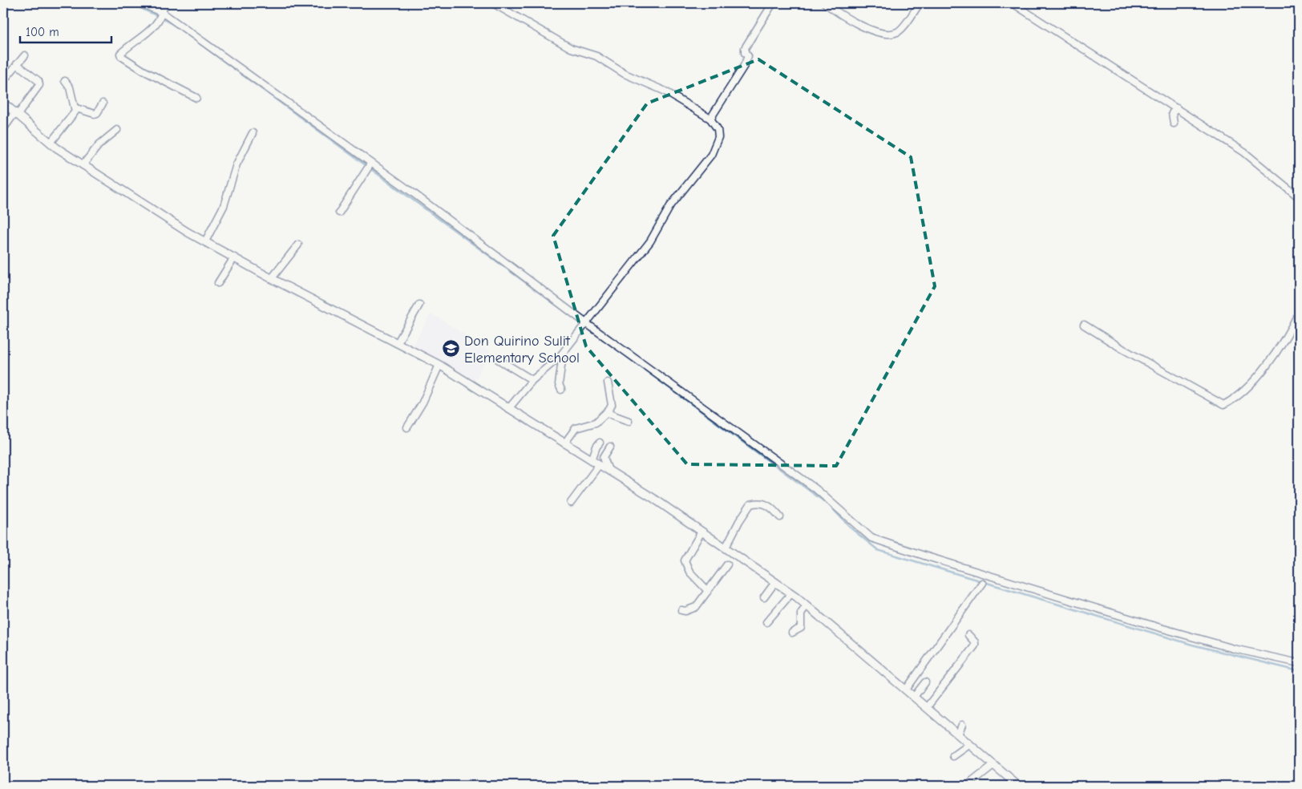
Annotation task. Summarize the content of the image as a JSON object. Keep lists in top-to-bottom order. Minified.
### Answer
{"places":{"school or university":["Don Quirino Sulit Elementary School"]},"scale_bar":"100 m"}
